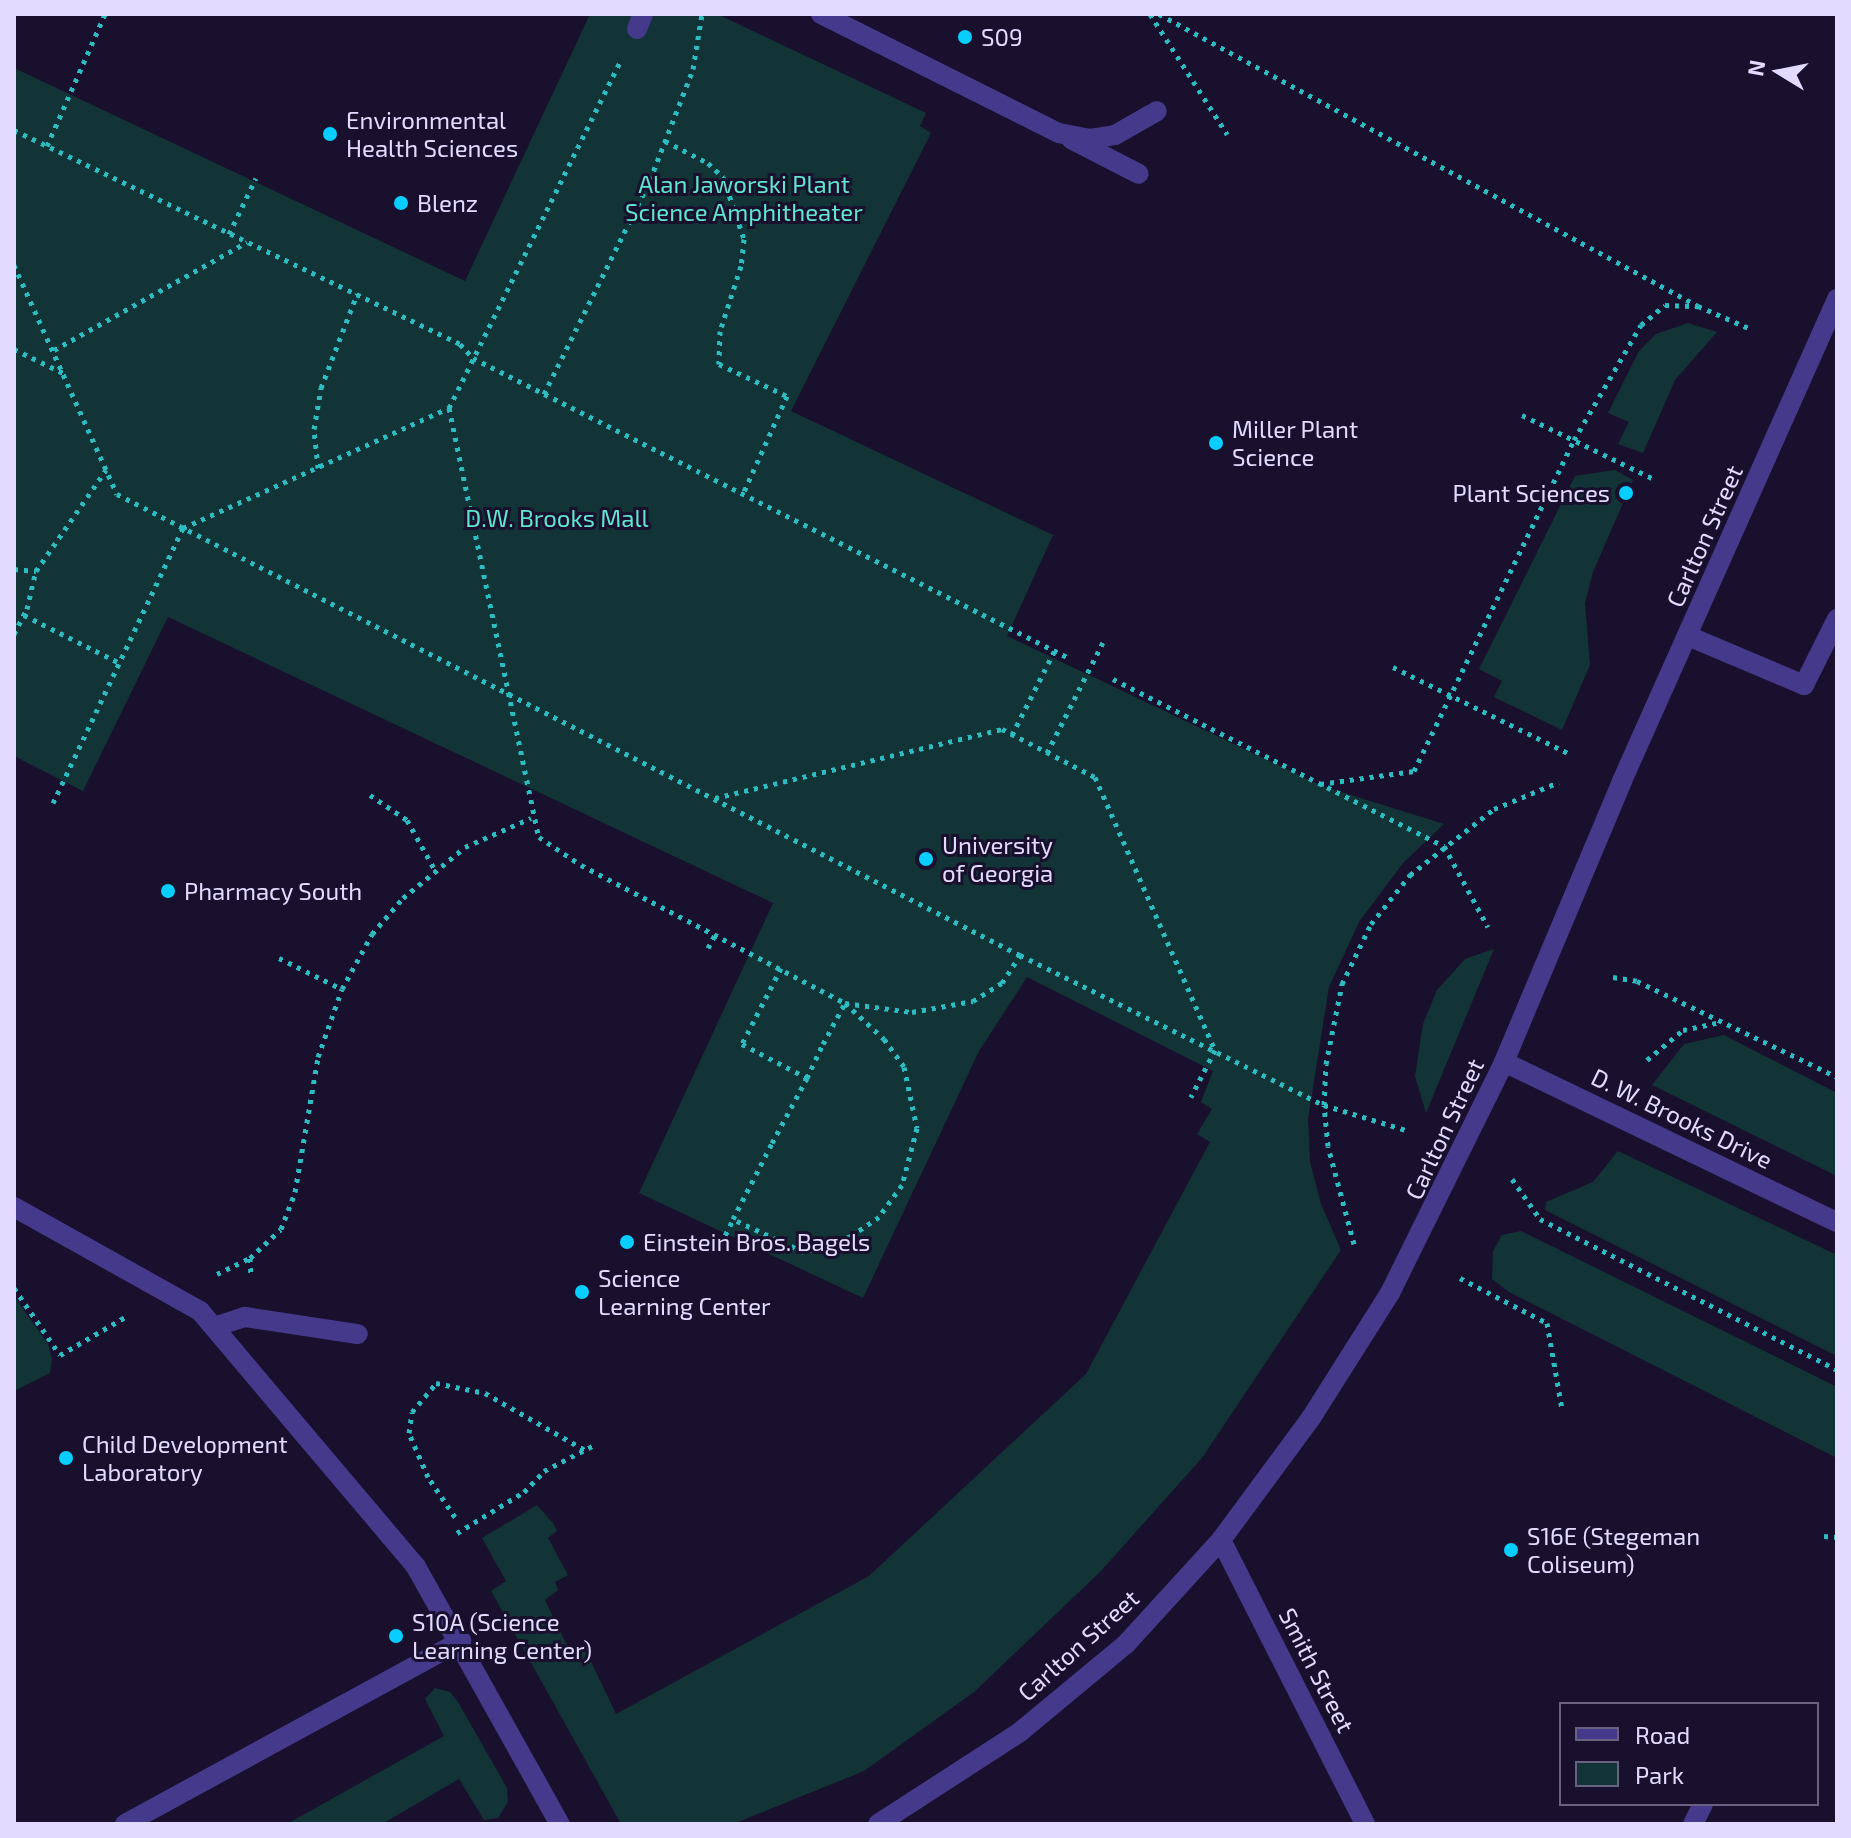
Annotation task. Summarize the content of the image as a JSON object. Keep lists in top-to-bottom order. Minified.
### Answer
{"streets":{"street":["Carlton Street","D. W. Brooks Drive","Smith Street"]},"crossings":[["Carlton Street","D. W. Brooks Drive"],["Carlton Street","Smith Street"]],"parks":["Alan Jaworski Plant Science Amphitheater","D.W. Brooks Mall"],"places":["S09","Environmental Health Sciences","Blenz","Miller Plant Science","Plant Sciences","University of Georgia","Pharmacy South","Einstein Bros. Bagels","Science Learning Center","Child Development Laboratory","S16E (Stegeman Coliseum)","S10A (Science Learning Center)"],"legend":["Road","Park"],"north":"left"}
